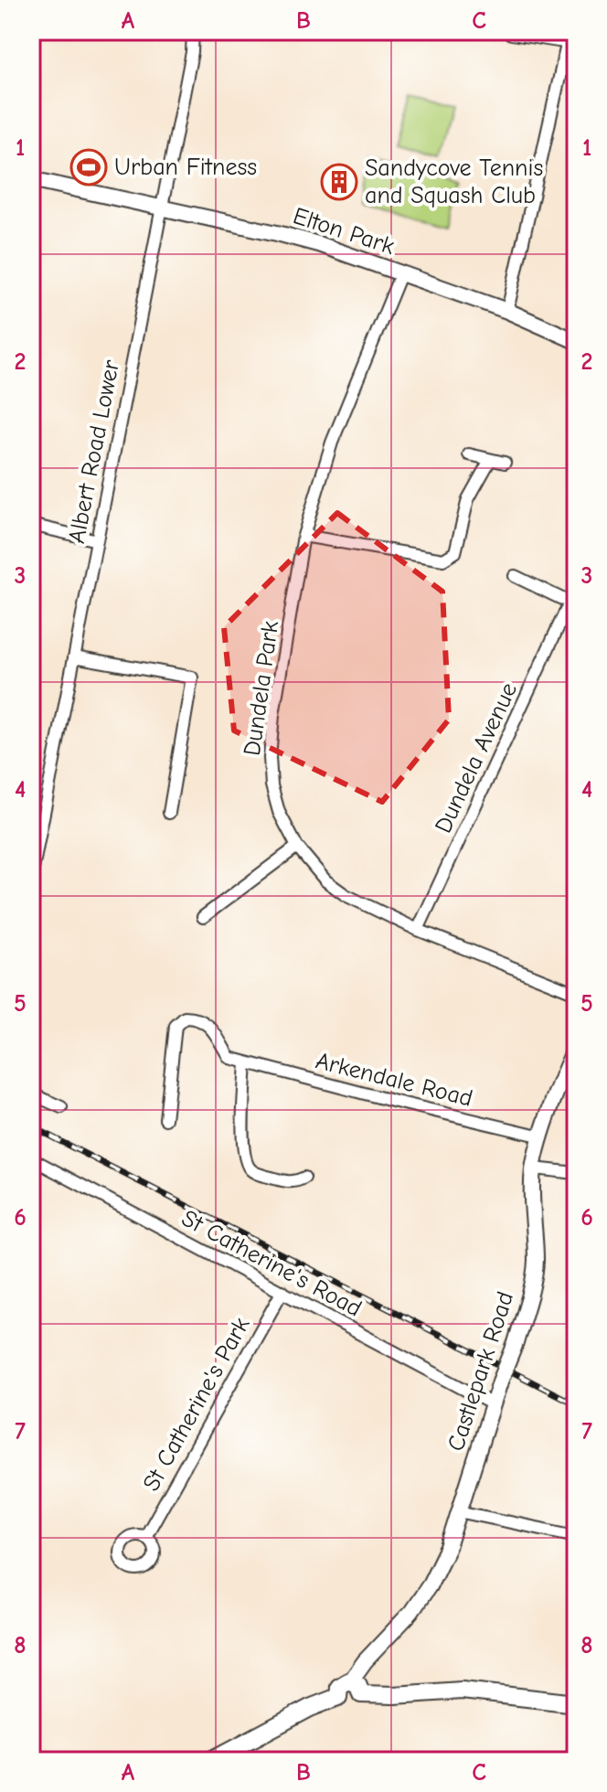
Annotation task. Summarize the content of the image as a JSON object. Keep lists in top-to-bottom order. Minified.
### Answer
{"streets":{"street":["Elton Park","Albert Road Lower","Dundela Park","Dundela Avenue","Arkendale Road","St Catherine's Road","Castlepark Road","St Catherine's Park"]},"crossings":[["Elton Park","Albert Road Lower"],["Elton Park","Dundela Park"],["Dundela Park","Dundela Avenue"],["Arkendale Road","Castlepark Road"],["St Catherine's Road","Castlepark Road"],["St Catherine's Road","St Catherine's Park"]],"places":{"sports":["Urban Fitness"],"building":["Sandycove Tennis and Squash Club"]},"grid":{"columns":["A","B","C"],"rows":["1","2","3","4","5","6","7","8"]}}
